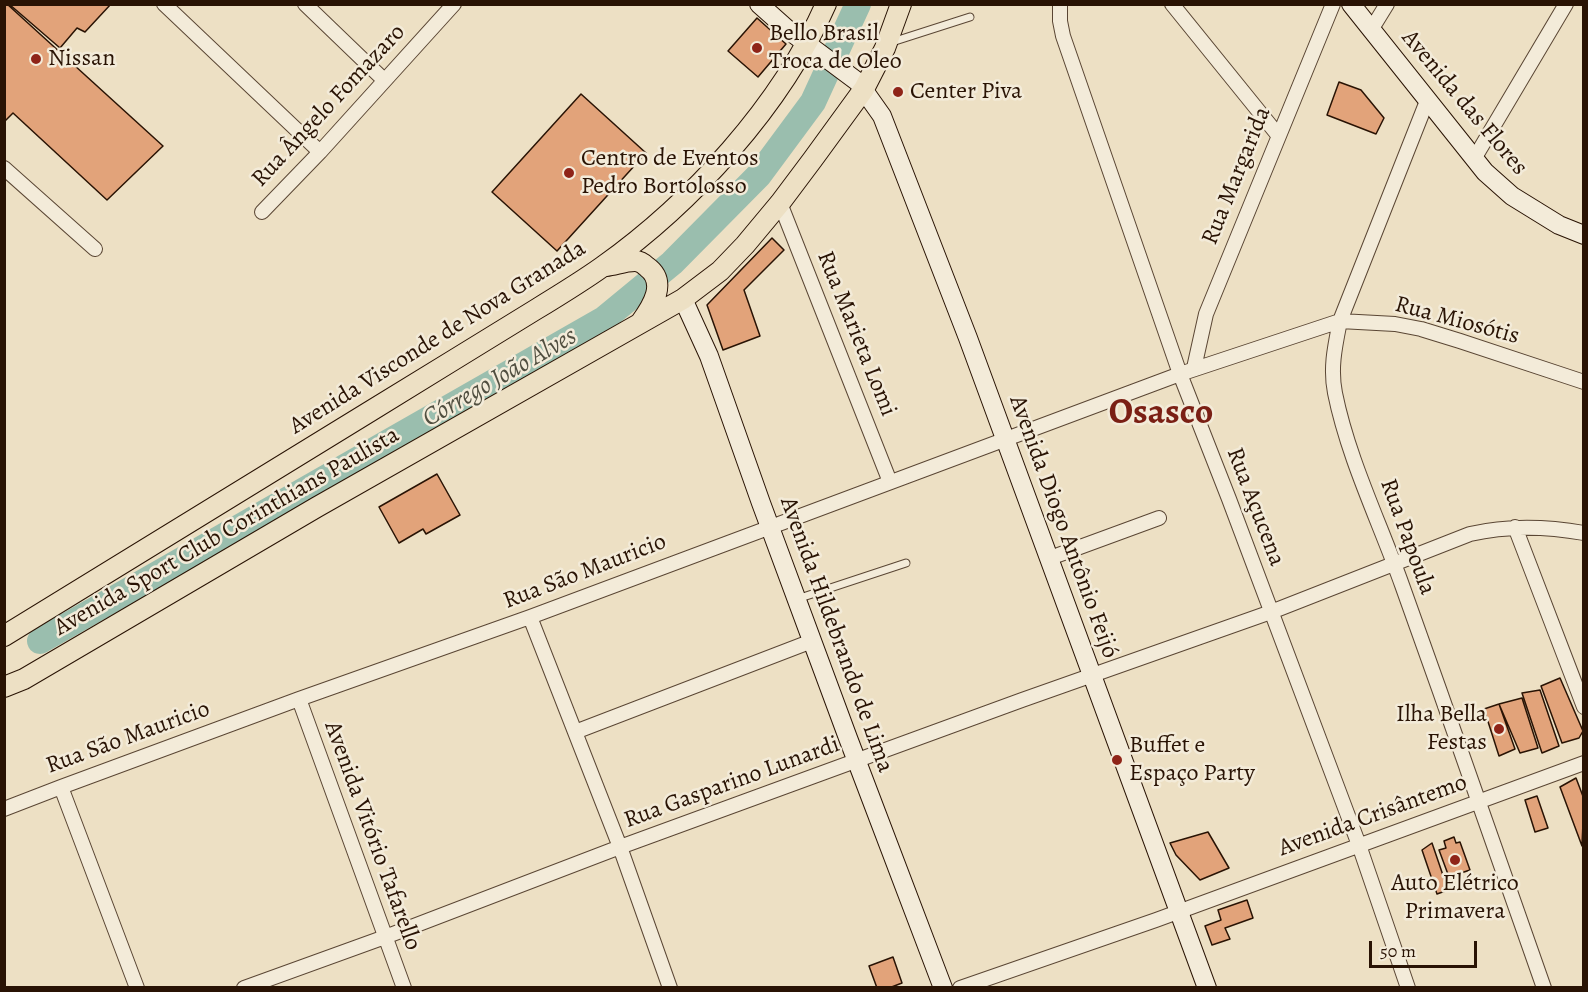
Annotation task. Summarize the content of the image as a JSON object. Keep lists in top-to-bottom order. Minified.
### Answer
{"streets":{"main road":["Avenida das Flores","Avenida Visconde de Nova Granada","Avenida Diogo Antônio Feijó","Avenida Sport Club Corinthians Paulista","Avenida Hildebrando de Lima"],"street":["Rua Ângelo Fomazaro","Rua Margarida","Rua Miosótis","Rua Marieta Lomi","Rua Açucena","Rua Papoula","Rua São Mauricio","Rua Gasparino Lunardi","Avenida Crisântemo","Avenida Vitório Tafarello"]},"crossings":[["Avenida das Flores","Rua Papoula"],["Rua Margarida","Rua Miosótis"],["Rua Miosótis","Rua Açucena"],["Rua Miosótis","Rua Papoula"],["Rua Miosótis","Rua São Mauricio"],["Rua Marieta Lomi","Avenida Sport Club Corinthians Paulista"],["Rua Marieta Lomi","Rua São Mauricio"],["Avenida Visconde de Nova Granada","Avenida Diogo Antônio Feijó"],["Rua Açucena","Rua São Mauricio"],["Rua Açucena","Rua Gasparino Lunardi"],["Rua Açucena","Avenida Crisântemo"],["Avenida Diogo Antônio Feijó","Avenida Sport Club Corinthians Paulista"],["Avenida Diogo Antônio Feijó","Rua São Mauricio"],["Avenida Diogo Antônio Feijó","Rua Gasparino Lunardi"],["Avenida Diogo Antônio Feijó","Avenida Crisântemo"],["Avenida Sport Club Corinthians Paulista","Avenida Hildebrando de Lima"],["Rua Papoula","Rua Gasparino Lunardi"],["Rua Papoula","Avenida Crisântemo"],["Rua São Mauricio","Avenida Hildebrando de Lima"],["Rua São Mauricio","Avenida Vitório Tafarello"],["Avenida Hildebrando de Lima","Rua Gasparino Lunardi"],["Rua Gasparino Lunardi","Avenida Vitório Tafarello"]],"districts":["Osasco"],"water":["Córrego João Alves"],"places":["Bello Brasil Troca de Oleo","Nissan","Center Piva","Centro de Eventos Pedro Bortolosso","Ilha Bella Festas","Buffet e Espaço Party","Auto Elétrico Primavera"],"scale_bar":"50 m"}
